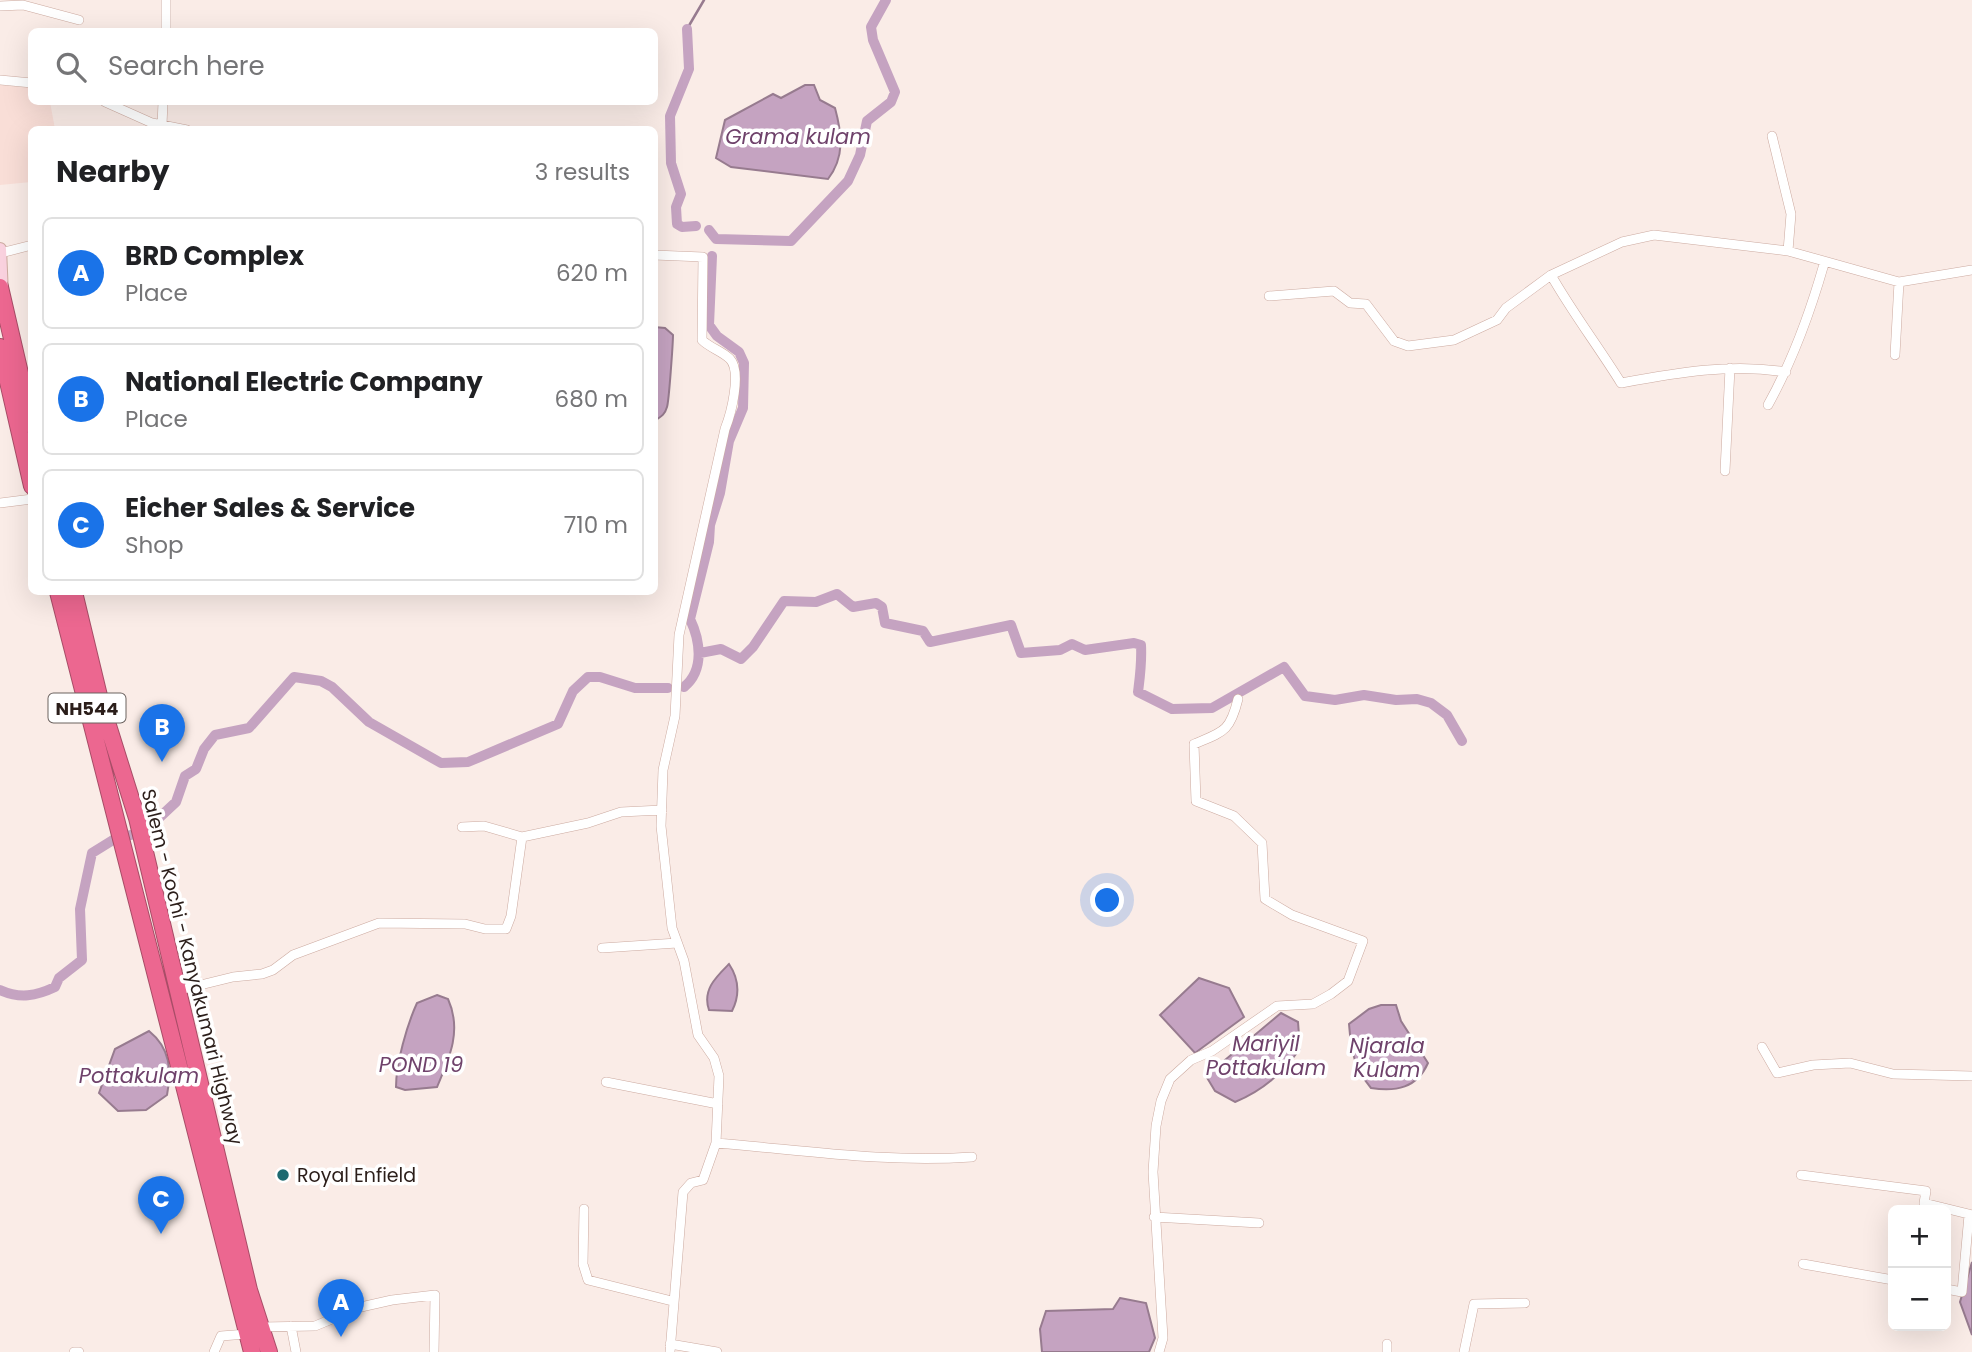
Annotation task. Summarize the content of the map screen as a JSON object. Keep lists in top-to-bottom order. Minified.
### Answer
{"streets":{"highway":["NH544","Salem - Kochi - Kanyakumari Highway"]},"water":["Grama kulam","Mariyil Pottakulam","Njarala Kulam","POND 19","Pottakulam"],"places":["Royal Enfield"],"page":{"search":"Search here","heading":["Nearby","3 results"],"list":[{"mark":"A","name":"BRD Complex","note":"Place","value":"620 m"},{"mark":"B","name":"National Electric Company","note":"Place","value":"680 m"},{"mark":"C","name":"Eicher Sales & Service","note":"Shop","value":"710 m"}],"pins":["B","C","A"],"map_buttons":["+","−"]}}
